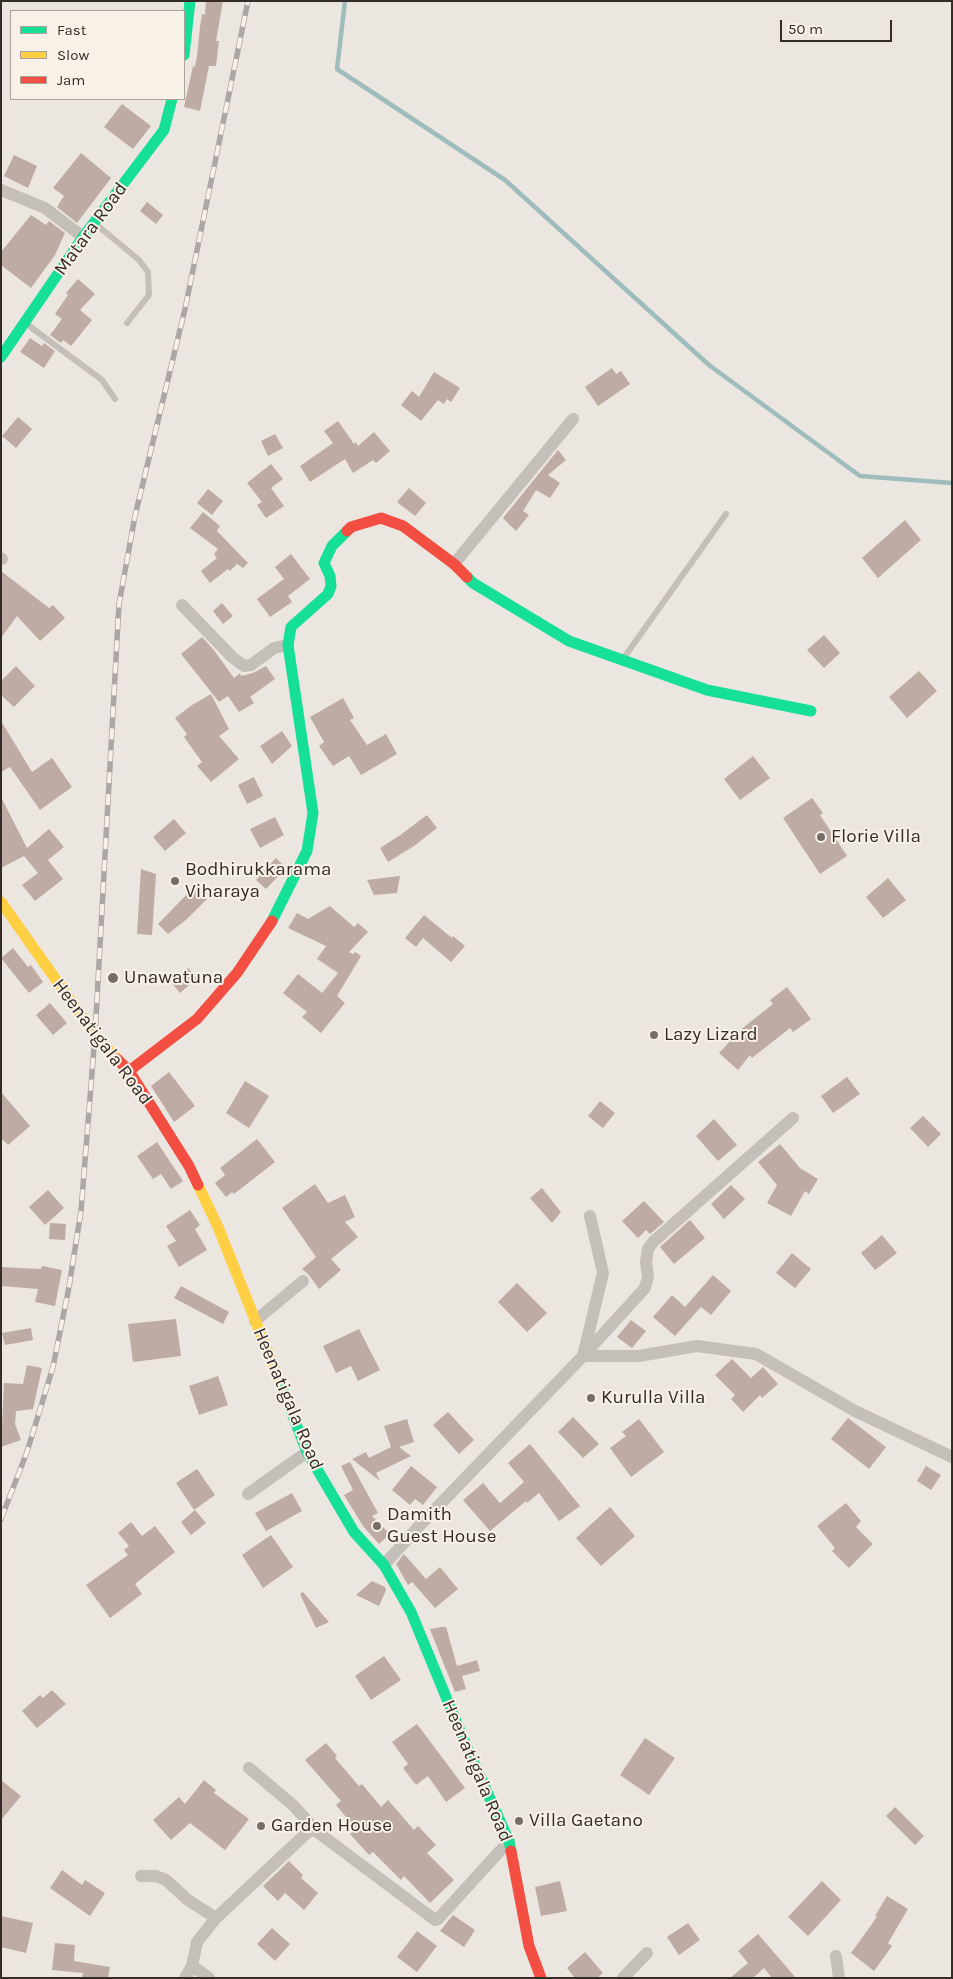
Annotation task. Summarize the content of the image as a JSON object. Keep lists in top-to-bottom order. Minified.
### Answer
{"streets":{"main road":["Matara Road","Heenatigala Road"]},"places":["Florie Villa","Bodhirukkarama Viharaya","Unawatuna","Lazy Lizard","Kurulla Villa","Damith Guest House","Villa Gaetano","Garden House"],"legend":["Fast","Slow","Jam"],"scale_bar":"50 m"}
